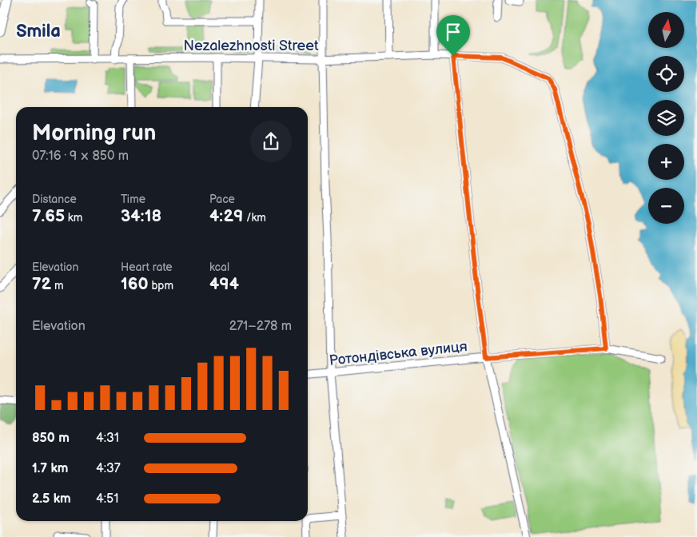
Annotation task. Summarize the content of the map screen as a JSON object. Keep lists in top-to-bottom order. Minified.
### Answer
{"streets":{"street":["Nezalezhnosti Street","Ротондівська вулиця"]},"crossings":[["Nezalezhnosti Street","Ротондівська вулиця"]],"districts":["Smila"],"north":"top","page":{"map_buttons":["+","−"],"heading":["Morning run","07:16 · 9 × 850 m"],"stats":[["Distance","7.65 km"],["Time","34:18"],["Pace","4:29 /km"],["Elevation","72 m"],["Heart rate","160 bpm"],["kcal","494"]],"chart":["Elevation","271–278 m"],"list":[{"name":"850 m","note":"4:31"},{"name":"1.7 km","note":"4:37"},{"name":"2.5 km","note":"4:51"}]}}
